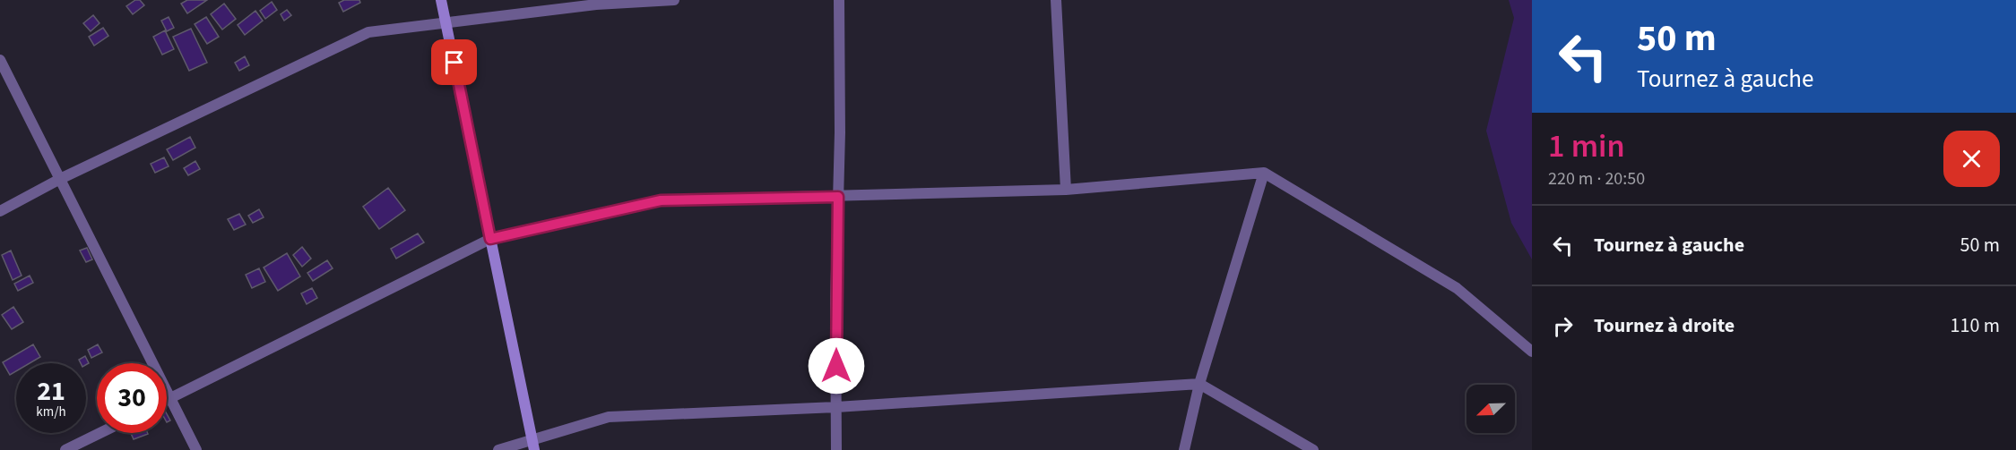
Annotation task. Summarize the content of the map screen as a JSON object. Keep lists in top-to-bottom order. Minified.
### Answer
{"north":"bottom left","page":{"turn":["50 m","Tournez à gauche"],"heading":["1 min","220 m · 20:50"],"list":[{"name":"Tournez à gauche","value":"50 m"},{"name":"Tournez à droite","value":"110 m"}],"speed":"21 km/h","limit":"30"}}
